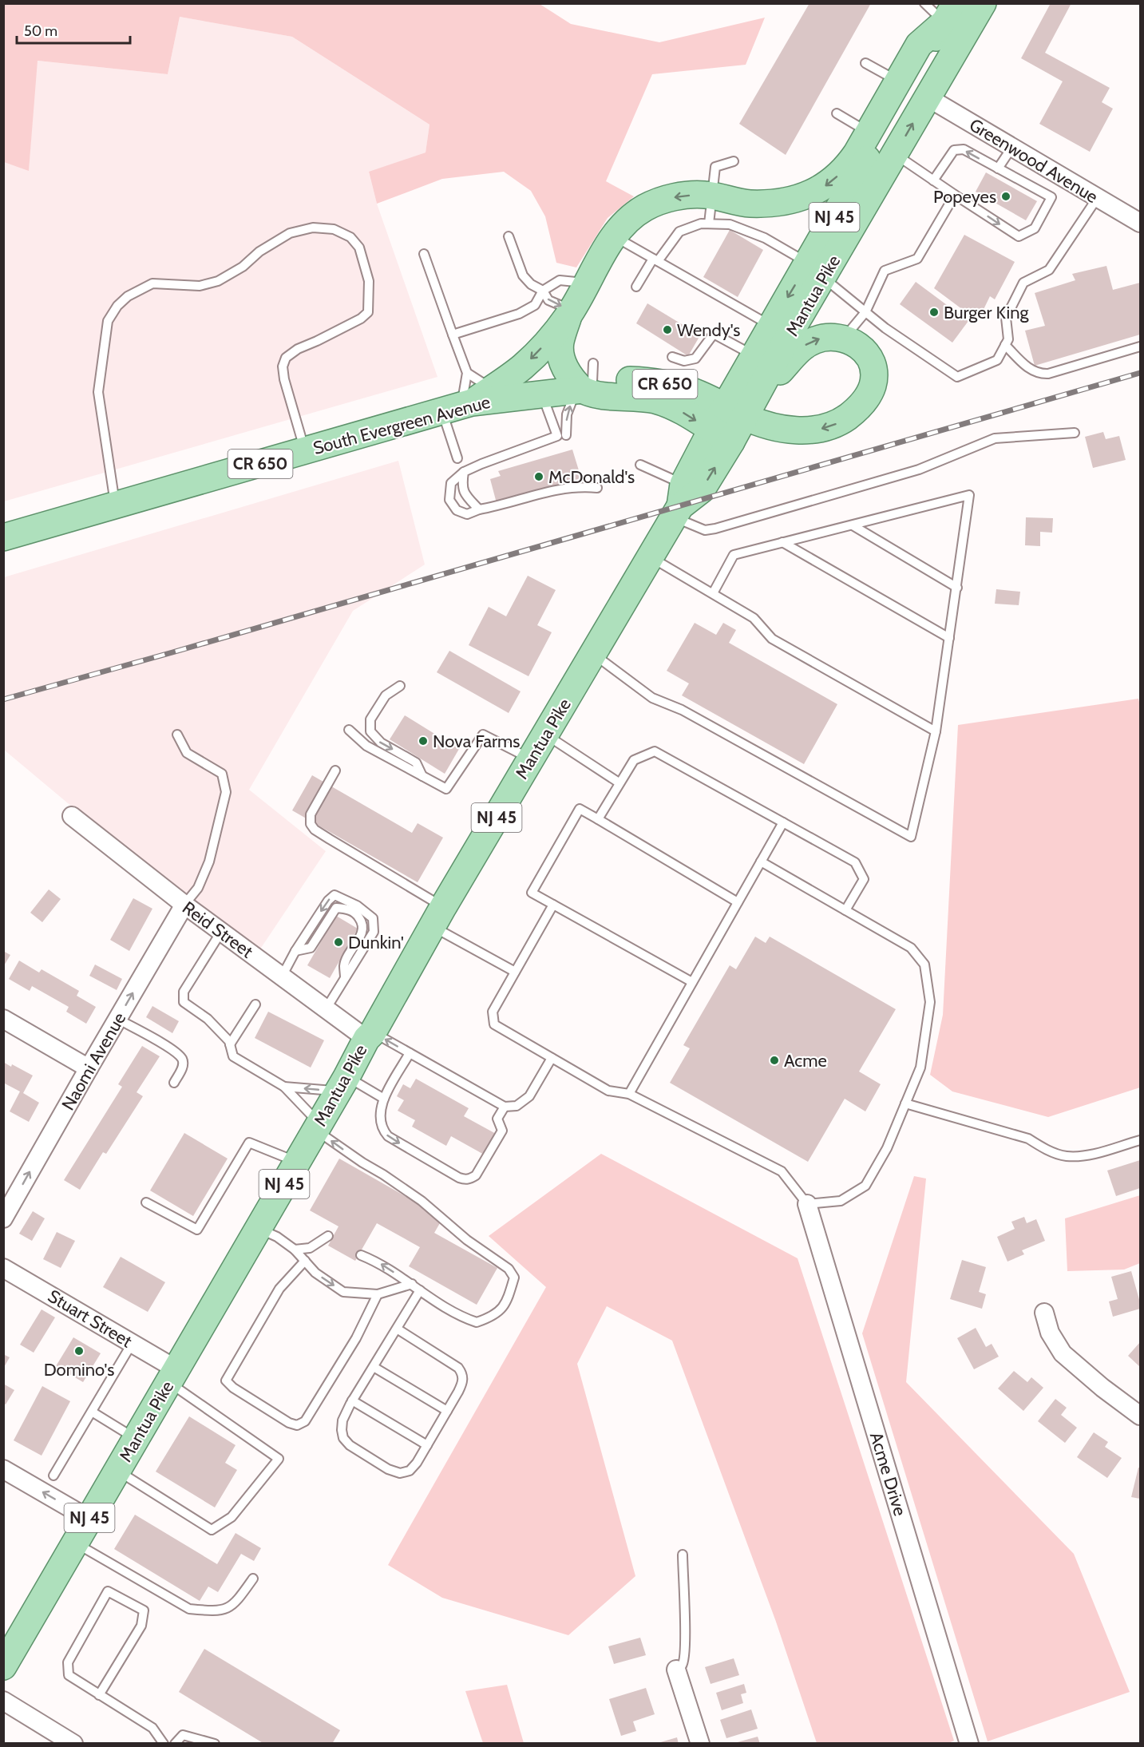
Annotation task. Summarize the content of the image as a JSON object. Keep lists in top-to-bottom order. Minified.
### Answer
{"streets":{"main road":["NJ 45","Mantua Pike","CR 650","South Evergreen Avenue"],"street":["Greenwood Avenue","Reid Street","Naomi Avenue","Stuart Street","Acme Drive"]},"crossings":[["Greenwood Avenue","Mantua Pike"],["Mantua Pike","South Evergreen Avenue"],["Mantua Pike","Reid Street"],["Mantua Pike","Stuart Street"],["Reid Street","Naomi Avenue"]],"one_way":["Naomi Avenue"],"places":["Popeyes","Burger King","Wendy's","McDonald's","Nova Farms","Dunkin'","Acme","Domino's"],"scale_bar":"50 m"}
